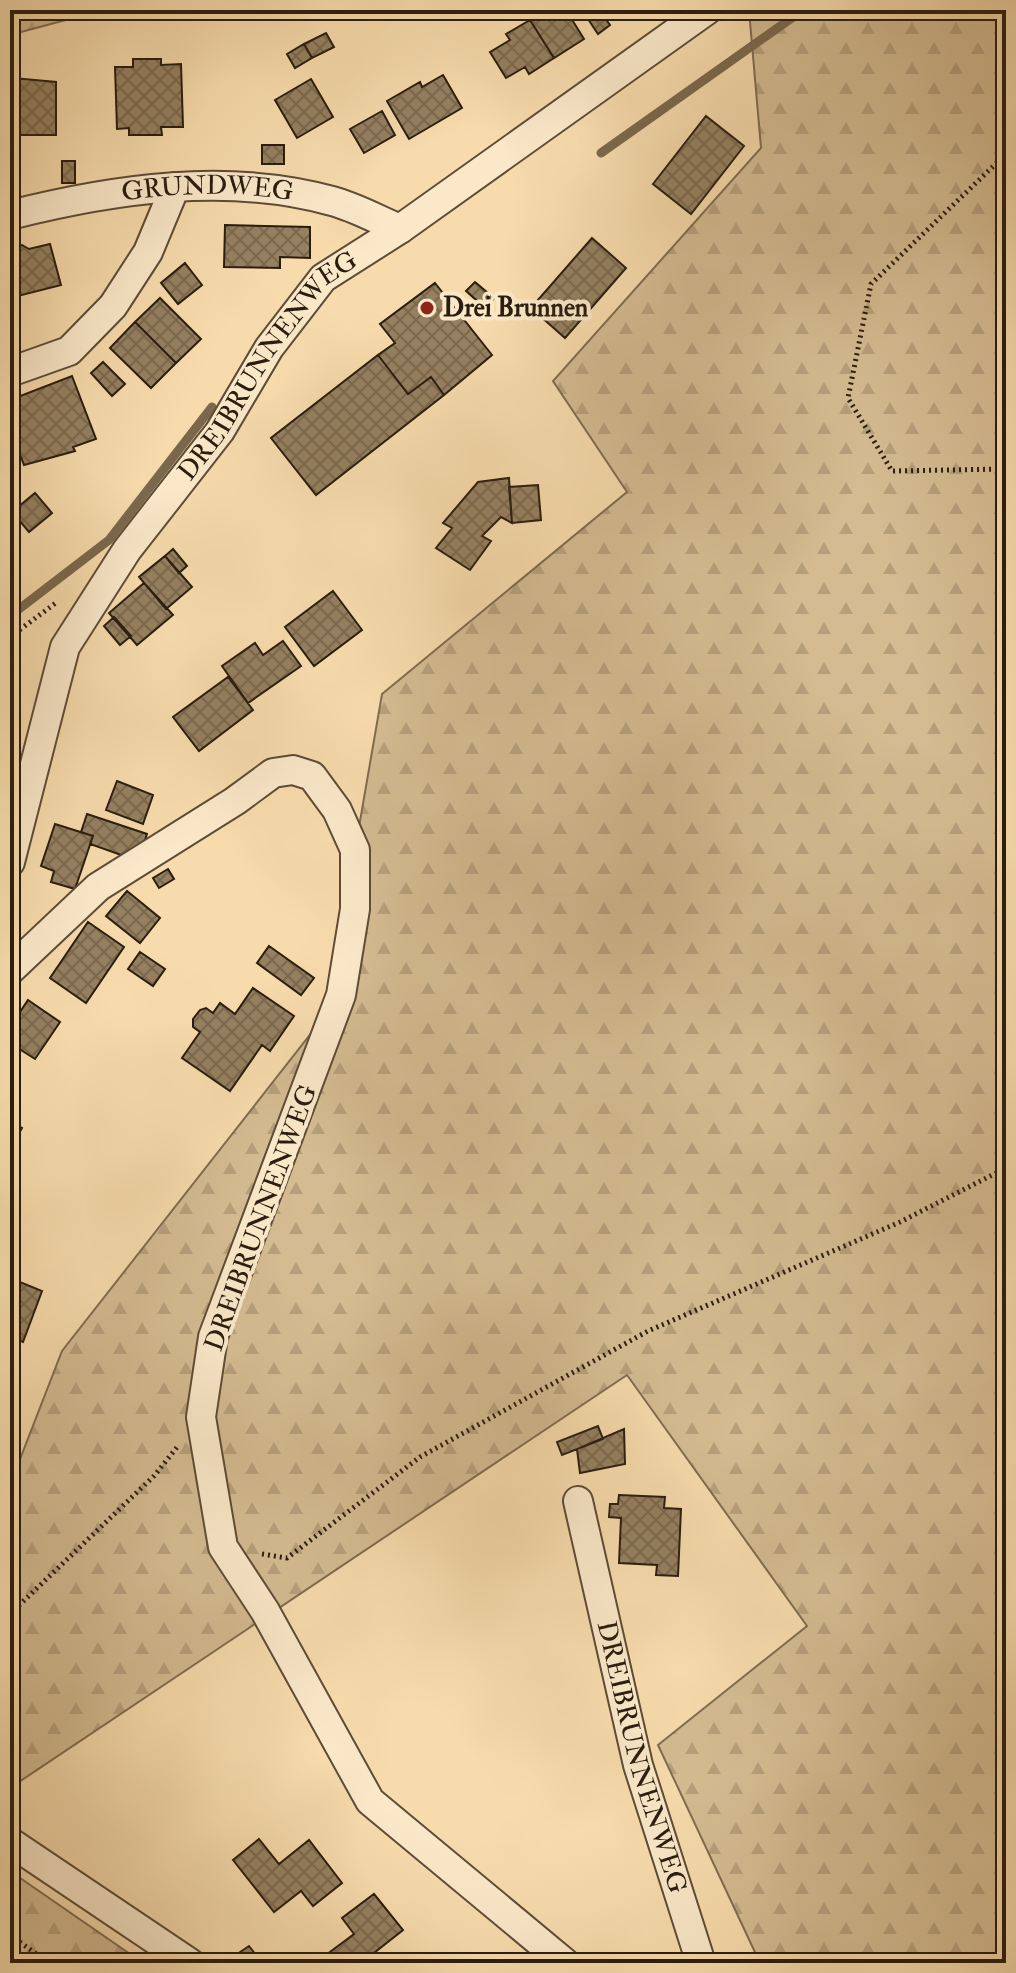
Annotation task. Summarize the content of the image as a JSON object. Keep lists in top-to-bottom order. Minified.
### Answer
{"streets":{"street":["GRUNDWEG","DREIBRUNNENWEG"]},"crossings":[["GRUNDWEG","DREIBRUNNENWEG"]],"places":["Drei Brunnen"]}
